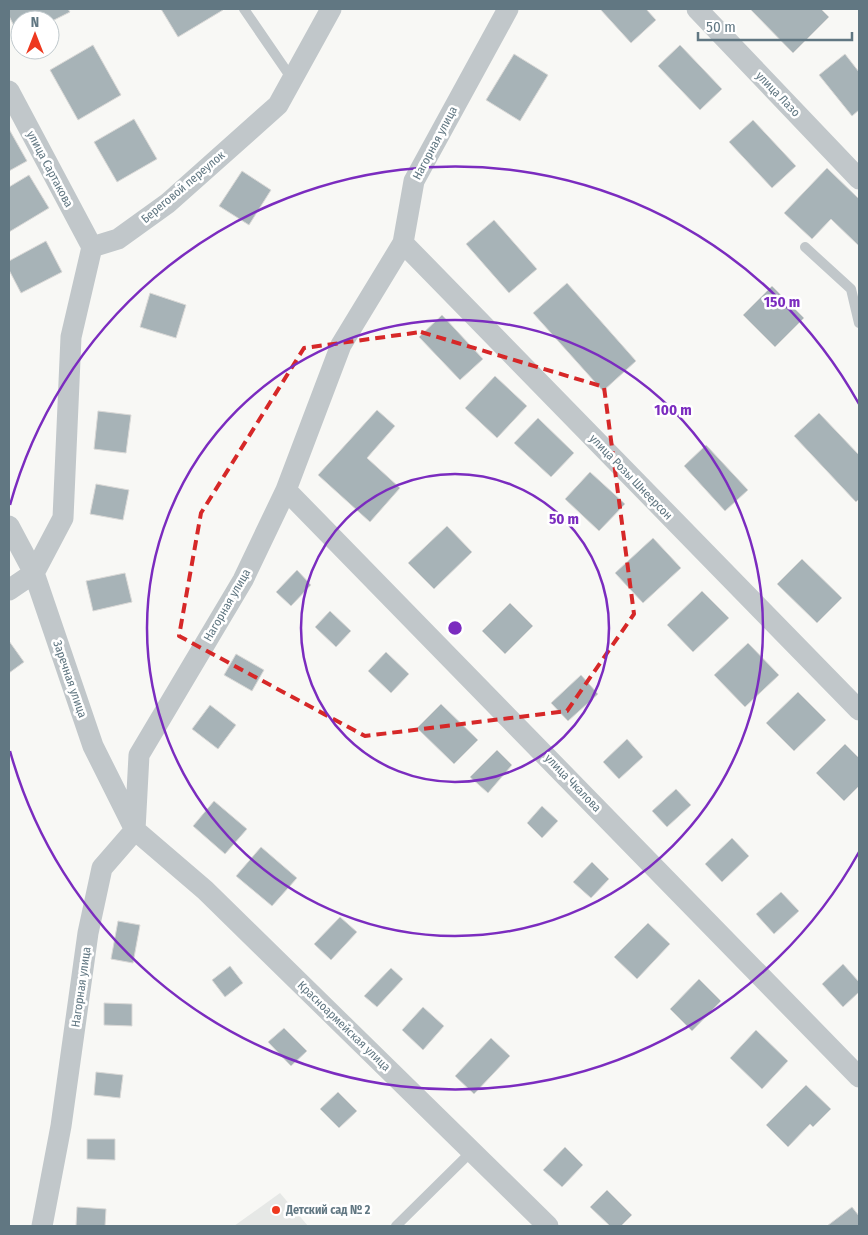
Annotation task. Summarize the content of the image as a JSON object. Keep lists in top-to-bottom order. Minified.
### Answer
{"streets":{"street":["улица Лазо","Нагорная улица","улица Сартакова","Береговой переулок","улица Розы Шнеерсон","Заречная улица","улица Чкалова","Красноармейская улица"]},"crossings":[["Нагорная улица","улица Розы Шнеерсон"],["Нагорная улица","Заречная улица"],["Нагорная улица","улица Чкалова"],["Нагорная улица","Красноармейская улица"],["улица Сартакова","Береговой переулок"],["Заречная улица","Красноармейская улица"]],"places":["Детский сад № 2"],"scale_bar":"50 m","north":"top","rings":["150 m","100 m","50 m"]}
